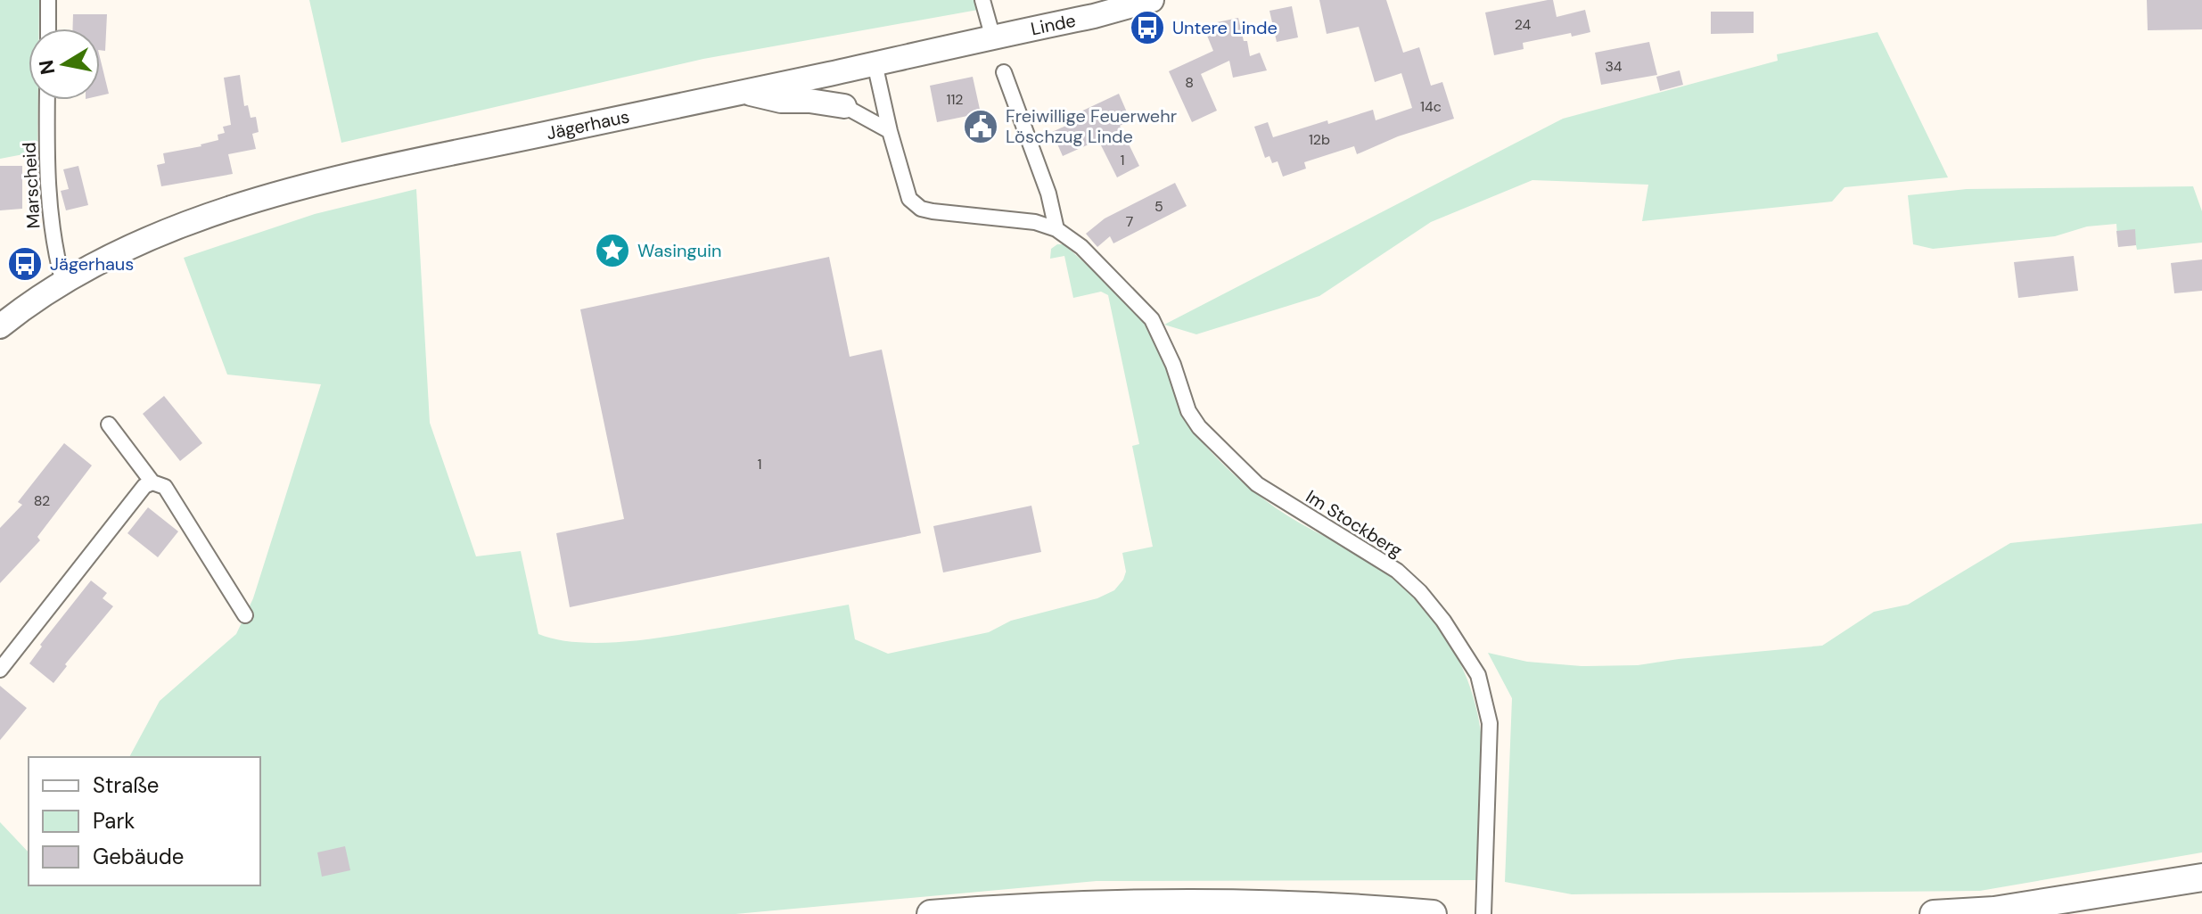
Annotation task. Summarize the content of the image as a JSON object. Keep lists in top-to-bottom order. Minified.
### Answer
{"streets":{"main road":["Linde","Jägerhaus"],"street":["Marscheid","Im Stockberg"]},"crossings":[["Linde","Jägerhaus"],["Jägerhaus","Marscheid"],["Jägerhaus","Im Stockberg"]],"places":{"bus stop":["Untere Linde","Jägerhaus"],"public building":["Freiwillige Feuerwehr Löschzug Linde"],"place":["Wasinguin"]},"house_numbers":["24","34","8","112","14c","12b","1","5","7","1","82"],"legend":["Straße","Park","Gebäude"],"north":"left"}
